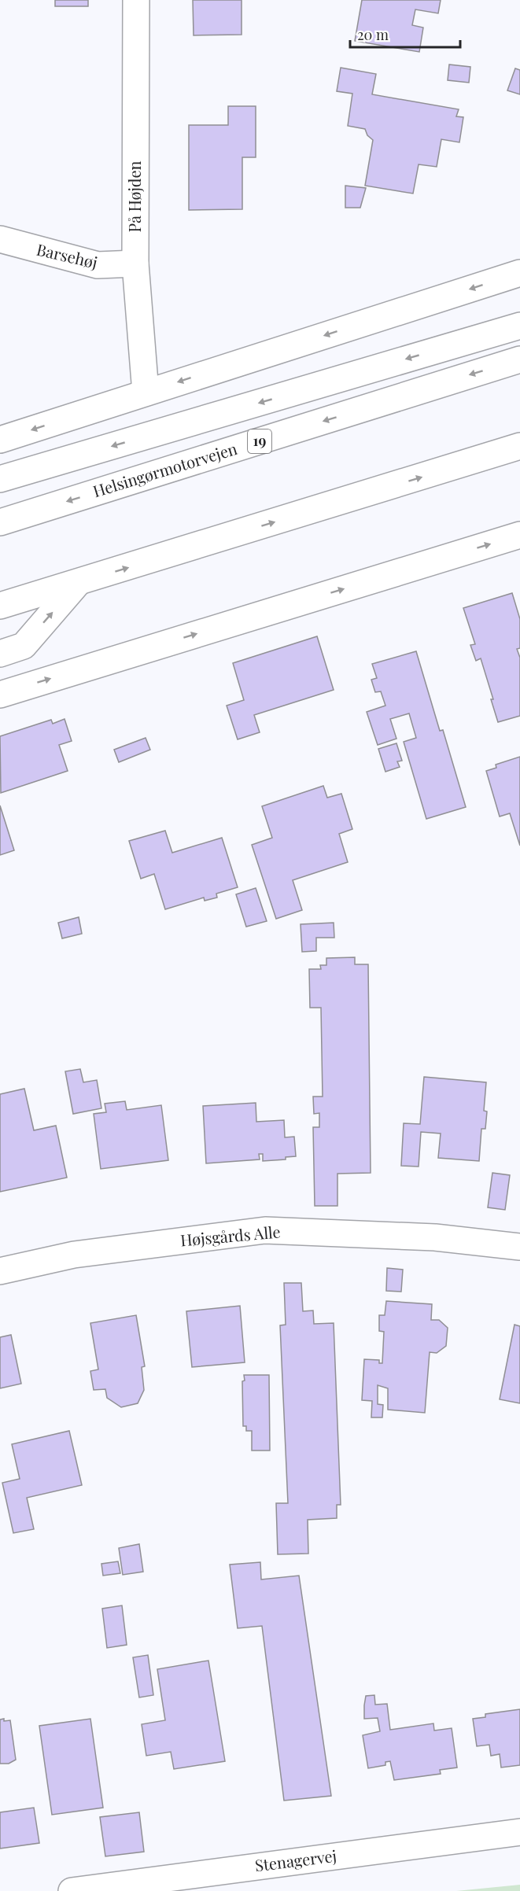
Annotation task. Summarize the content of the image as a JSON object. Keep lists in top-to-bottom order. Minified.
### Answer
{"streets":{"main road":["På Højden","Barsehøj","19","Helsingørmotorvejen","Højsgårds Alle","Stenagervej"]},"crossings":[["På Højden","Barsehøj"]],"scale_bar":"20 m"}
